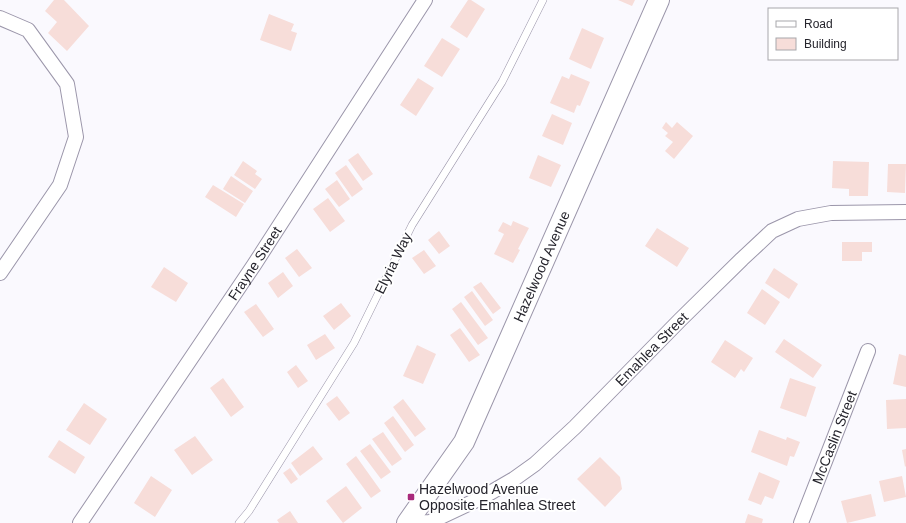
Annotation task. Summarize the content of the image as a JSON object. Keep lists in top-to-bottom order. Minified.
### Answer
{"streets":{"main road":["Hazelwood Avenue"],"street":["Frayne Street","Emahlea Street","McCaslin Street"],"lane":["Elyria Way"]},"crossings":[["Hazelwood Avenue","Emahlea Street"]],"places":{"transit":["Hazelwood Avenue Opposite Emahlea Street"]},"legend":["Road","Building"]}
